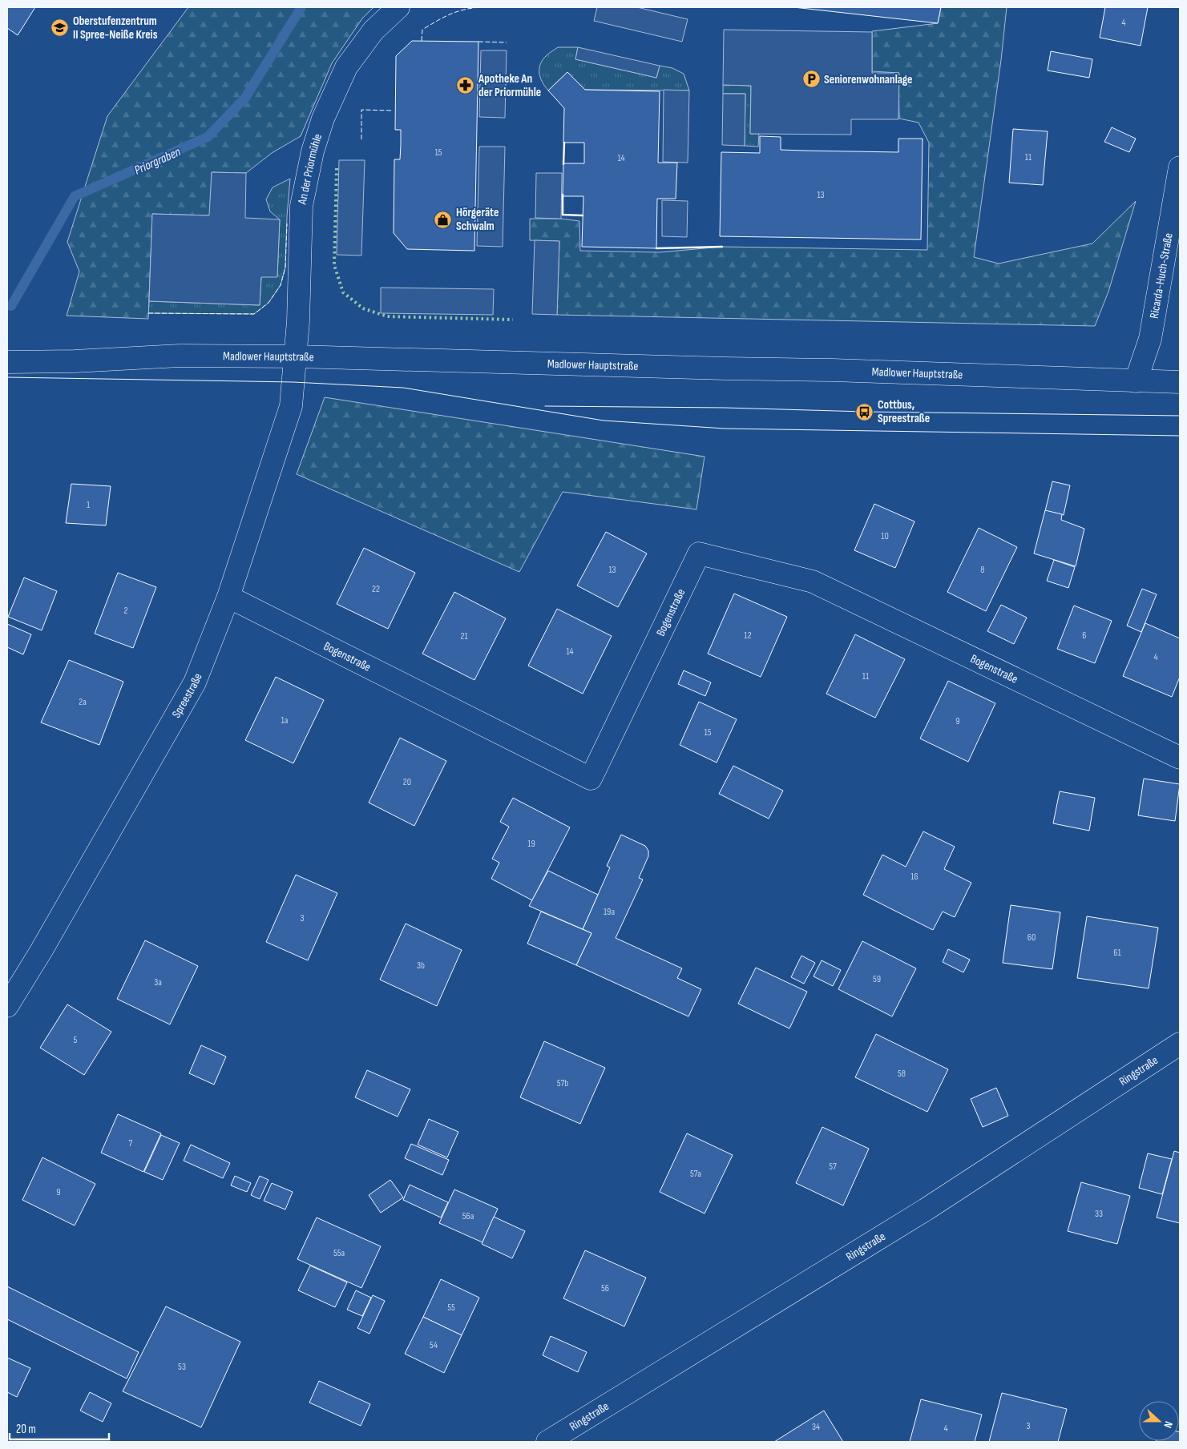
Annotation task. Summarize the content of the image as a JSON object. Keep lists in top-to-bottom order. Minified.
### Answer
{"streets":{"street":["An der Priormühle","Ricarda-Huch-Straße","Madlower Hauptstraße","Bogenstraße","Spreestraße","Ringstraße"]},"crossings":[["An der Priormühle","Madlower Hauptstraße"],["An der Priormühle","Spreestraße"],["Ricarda-Huch-Straße","Madlower Hauptstraße"],["Madlower Hauptstraße","Spreestraße"],["Bogenstraße","Spreestraße"]],"water":["Priorgraben"],"places":{"school or university":["Oberstufenzentrum II Spree-Neiße Kreis"],"parking":["Seniorenwohnanlage"],"pharmacy":["Apotheke An der Priormühle"],"shop":["Hörgeräte Schwalm"],"bus stop":["Cottbus, Spreestraße"]},"house_numbers":["4","15","11","14","13","1","10","13","8","22","2","12","6","21","14","4","11","2a","1a","9","15","20","19","16","19a","3","60","61","3b","59","3a","5","58","57b","7","57","57a","9","33","56a","55a","56","55","54","53","3","34","4"],"scale_bar":"20 m","north":"right"}
